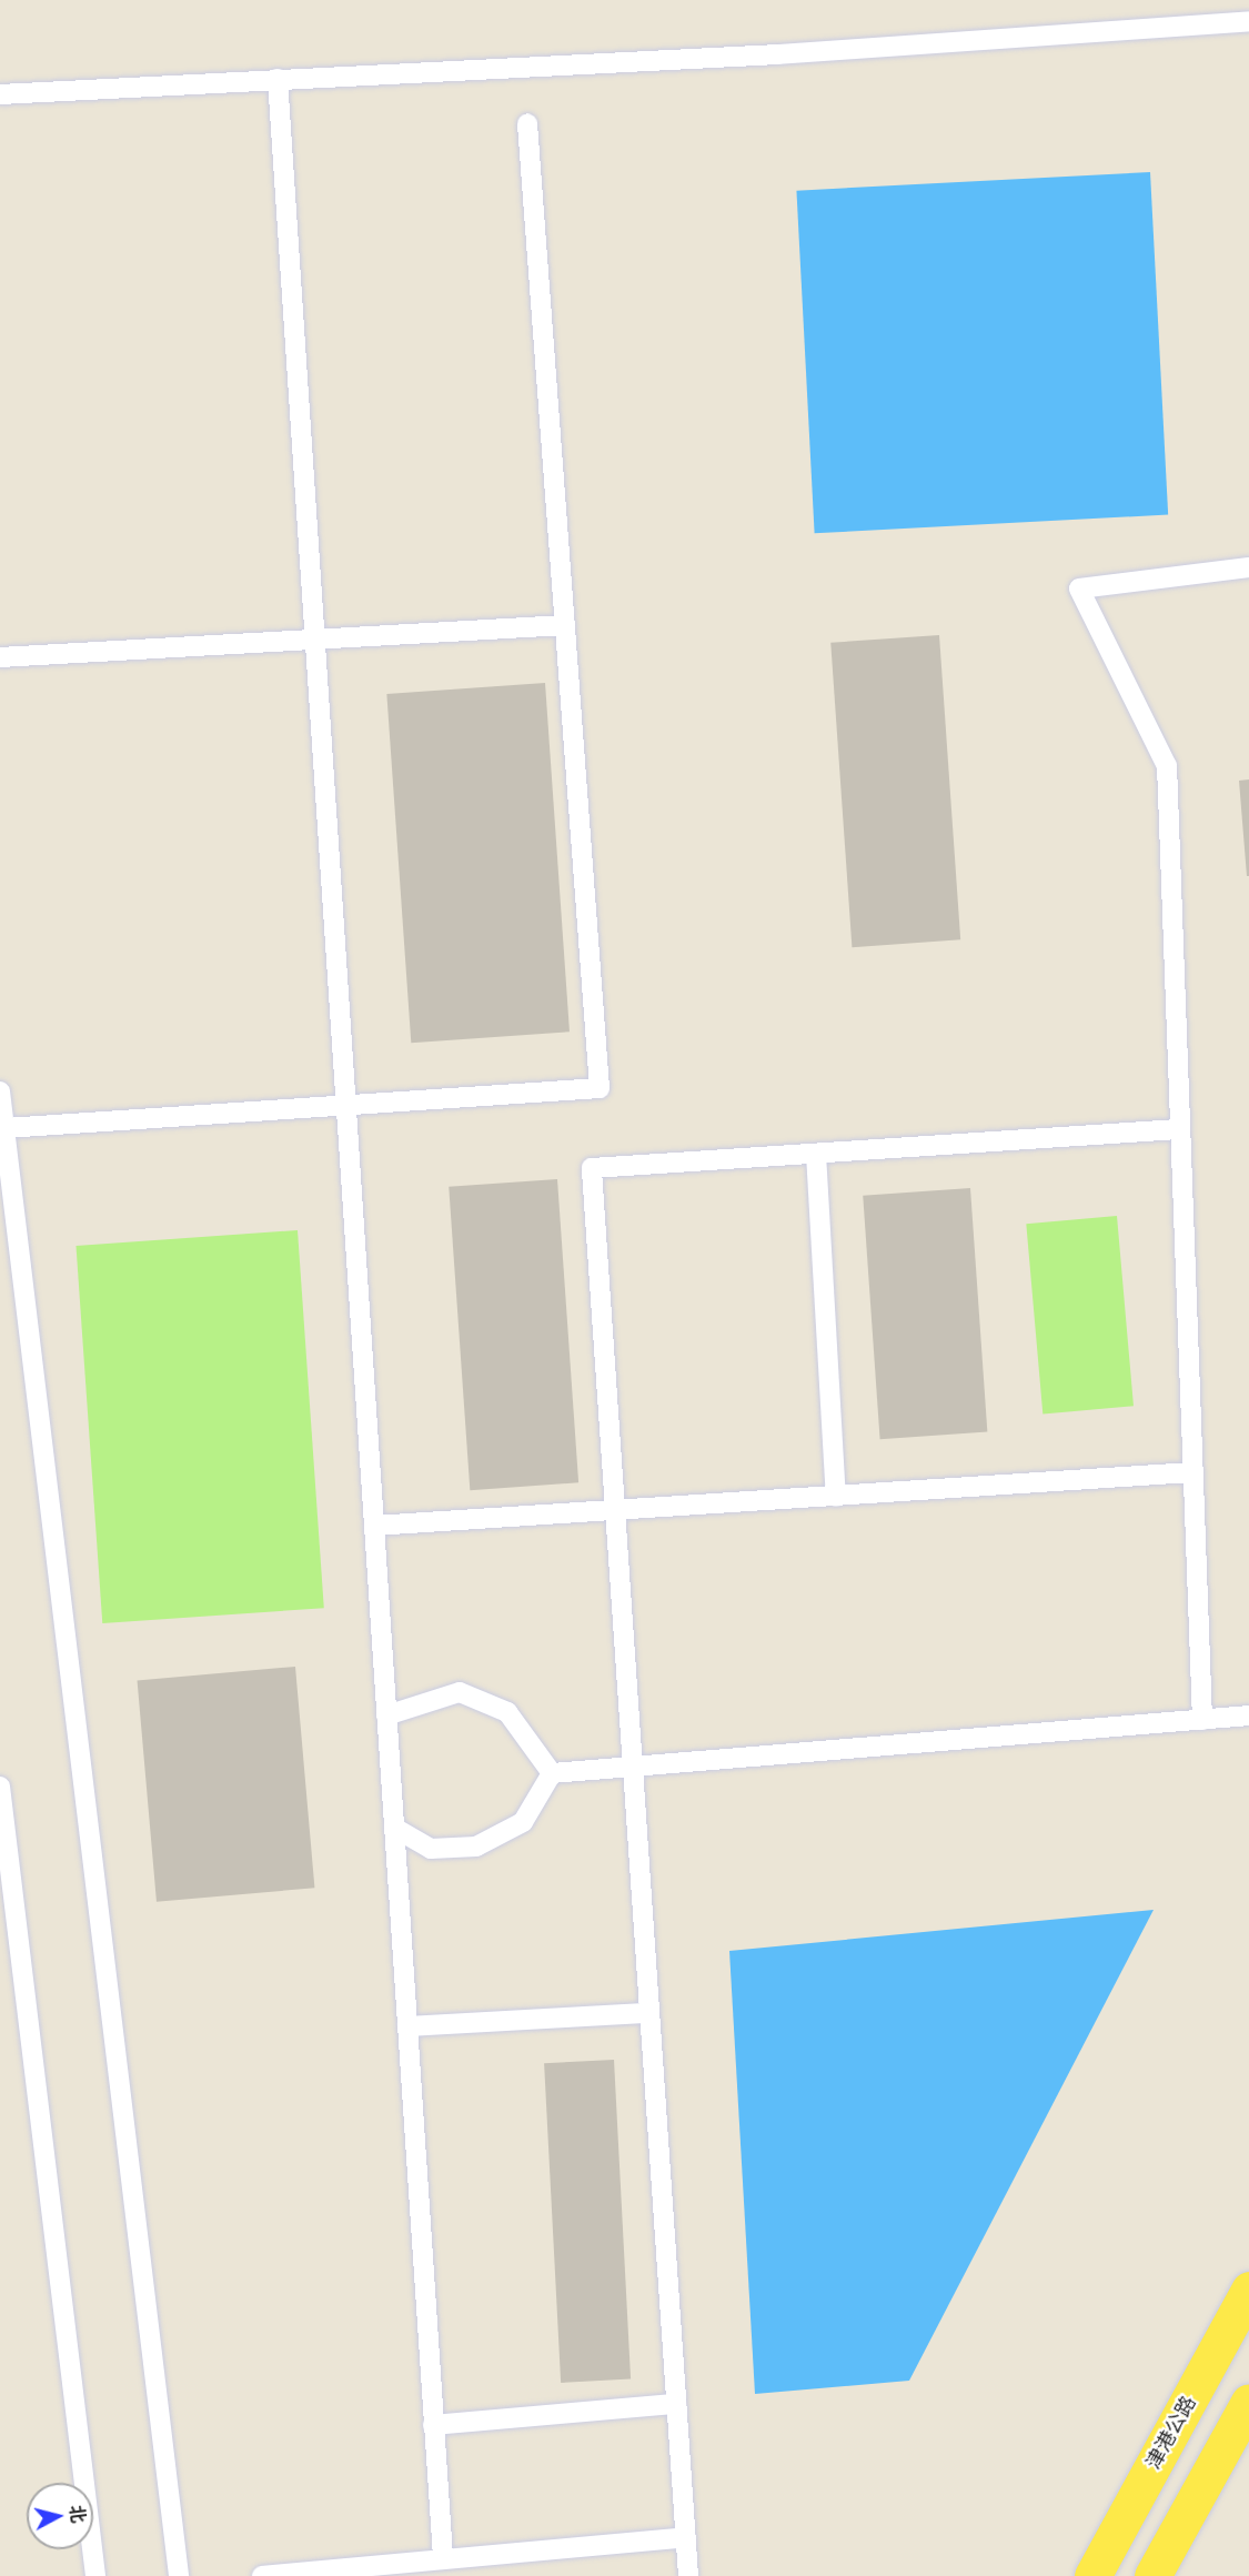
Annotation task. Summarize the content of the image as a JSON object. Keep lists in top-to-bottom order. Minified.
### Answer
{"streets":{"main road":["津港公路"]},"north":"right"}
